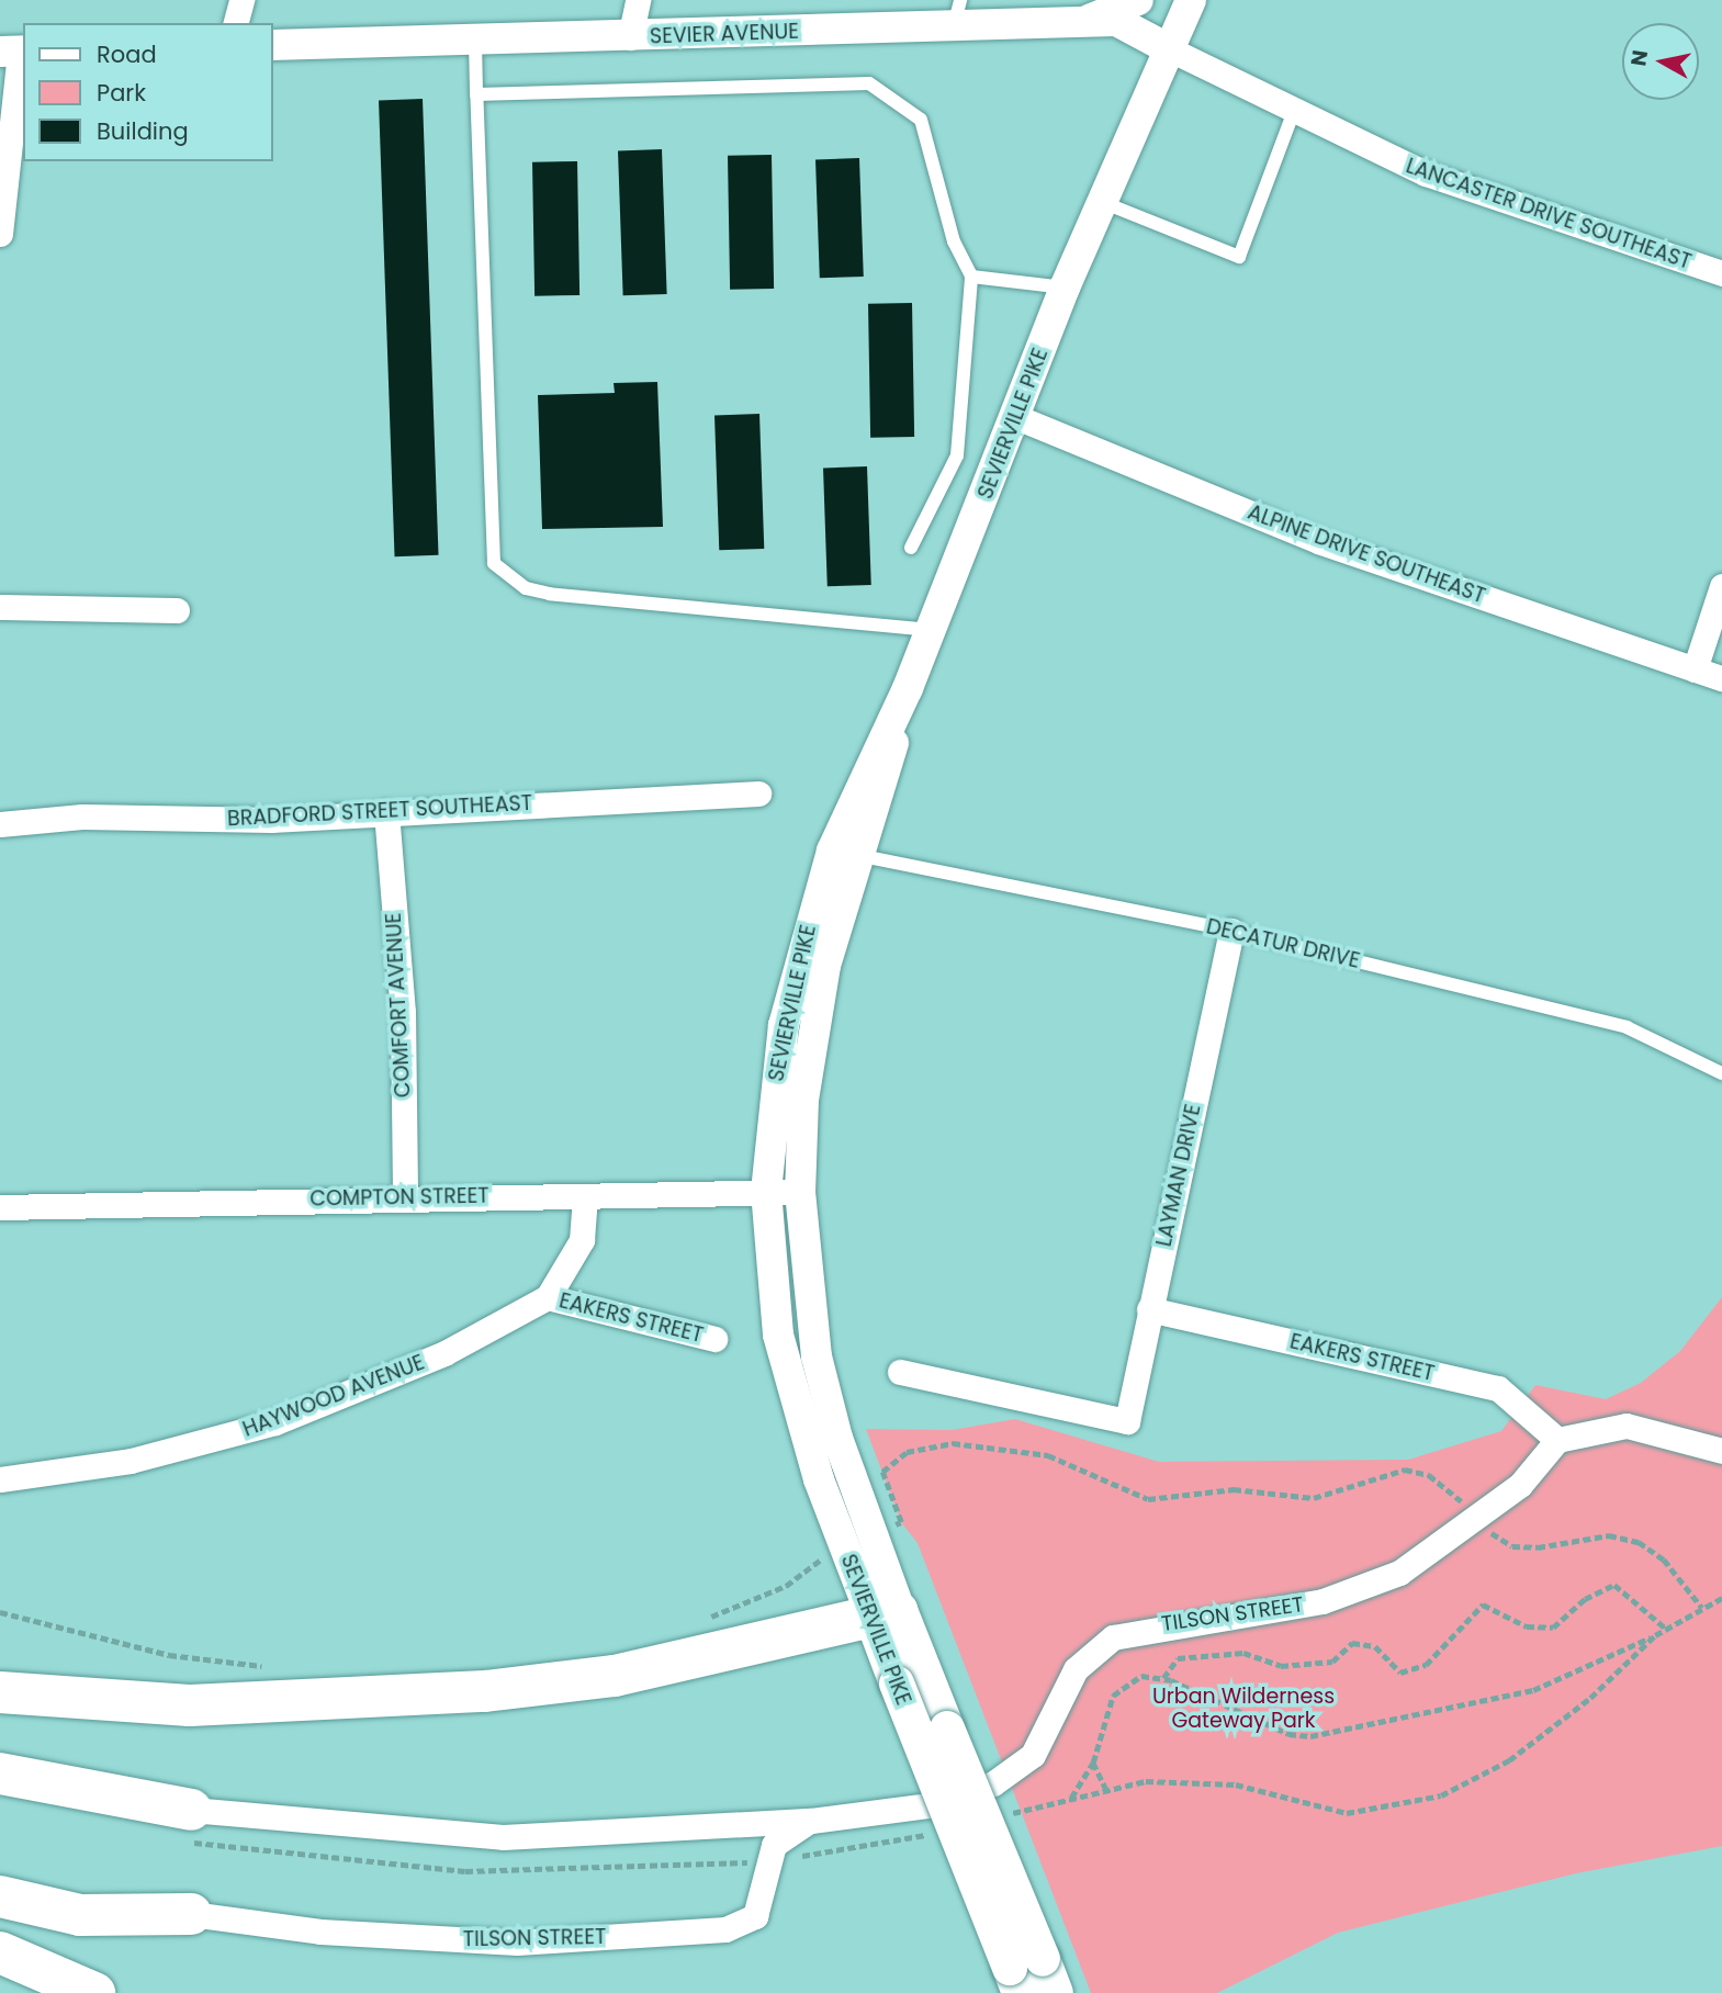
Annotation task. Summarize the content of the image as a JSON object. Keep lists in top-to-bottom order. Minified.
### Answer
{"streets":{"main road":["SEVIERVILLE PIKE"],"street":["SEVIER AVENUE","LANCASTER DRIVE SOUTHEAST","ALPINE DRIVE SOUTHEAST","BRADFORD STREET SOUTHEAST","COMFORT AVENUE","LAYMAN DRIVE","COMPTON STREET","EAKERS STREET","HAYWOOD AVENUE","TILSON STREET"],"lane":["DECATUR DRIVE"]},"crossings":[["SEVIER AVENUE","LANCASTER DRIVE SOUTHEAST"],["SEVIER AVENUE","SEVIERVILLE PIKE"],["LANCASTER DRIVE SOUTHEAST","SEVIERVILLE PIKE"],["SEVIERVILLE PIKE","ALPINE DRIVE SOUTHEAST"],["SEVIERVILLE PIKE","DECATUR DRIVE"],["SEVIERVILLE PIKE","COMPTON STREET"],["BRADFORD STREET SOUTHEAST","COMFORT AVENUE"],["DECATUR DRIVE","LAYMAN DRIVE"],["COMFORT AVENUE","COMPTON STREET"],["LAYMAN DRIVE","EAKERS STREET"],["EAKERS STREET","HAYWOOD AVENUE"],["EAKERS STREET","TILSON STREET"]],"parks":["Urban Wilderness Gateway Park"],"legend":["Road","Park","Building"],"north":"left"}
